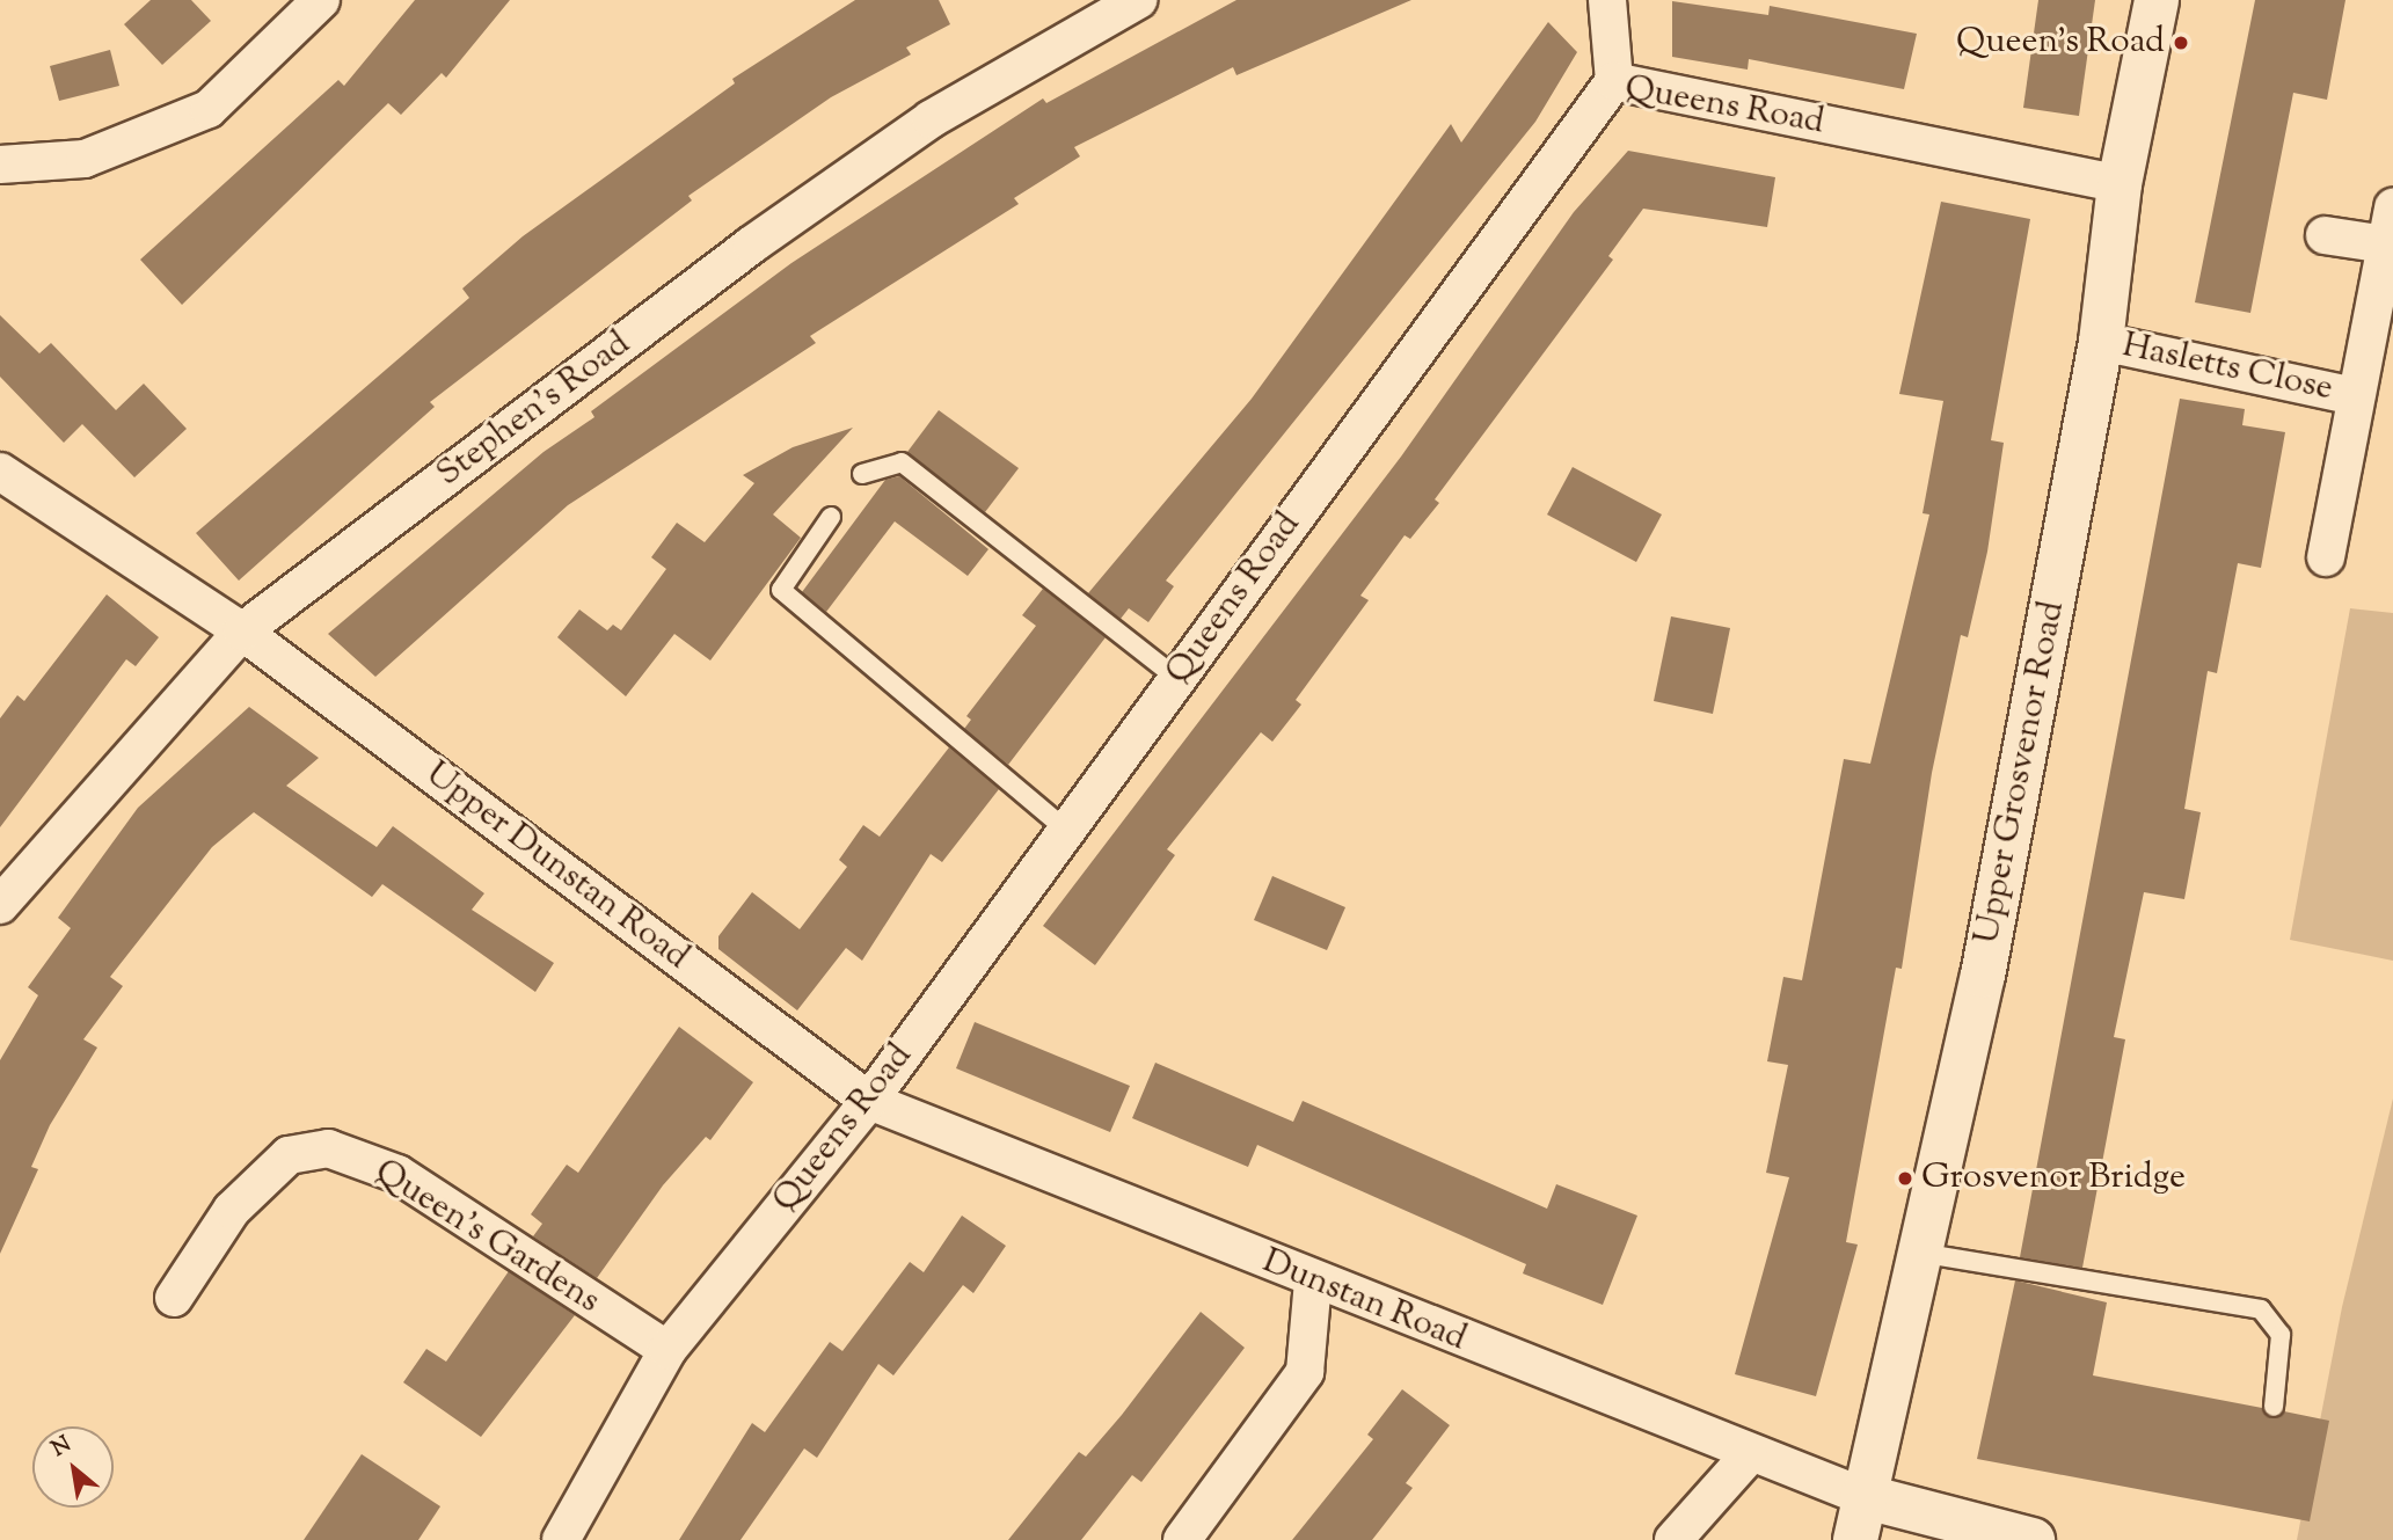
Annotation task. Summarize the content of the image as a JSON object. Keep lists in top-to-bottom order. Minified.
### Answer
{"streets":{"street":["Queens Road","Hasletts Close","Stephen's Road","Upper Grosvenor Road","Upper Dunstan Road","Queen's Gardens","Dunstan Road"]},"crossings":[["Queens Road","Upper Grosvenor Road"],["Queens Road","Upper Dunstan Road"],["Queens Road","Queen's Gardens"],["Queens Road","Dunstan Road"],["Hasletts Close","Upper Grosvenor Road"],["Stephen's Road","Upper Dunstan Road"],["Upper Grosvenor Road","Dunstan Road"],["Upper Dunstan Road","Dunstan Road"]],"places":["Queen's Road","Grosvenor Bridge"],"north":"top left"}
